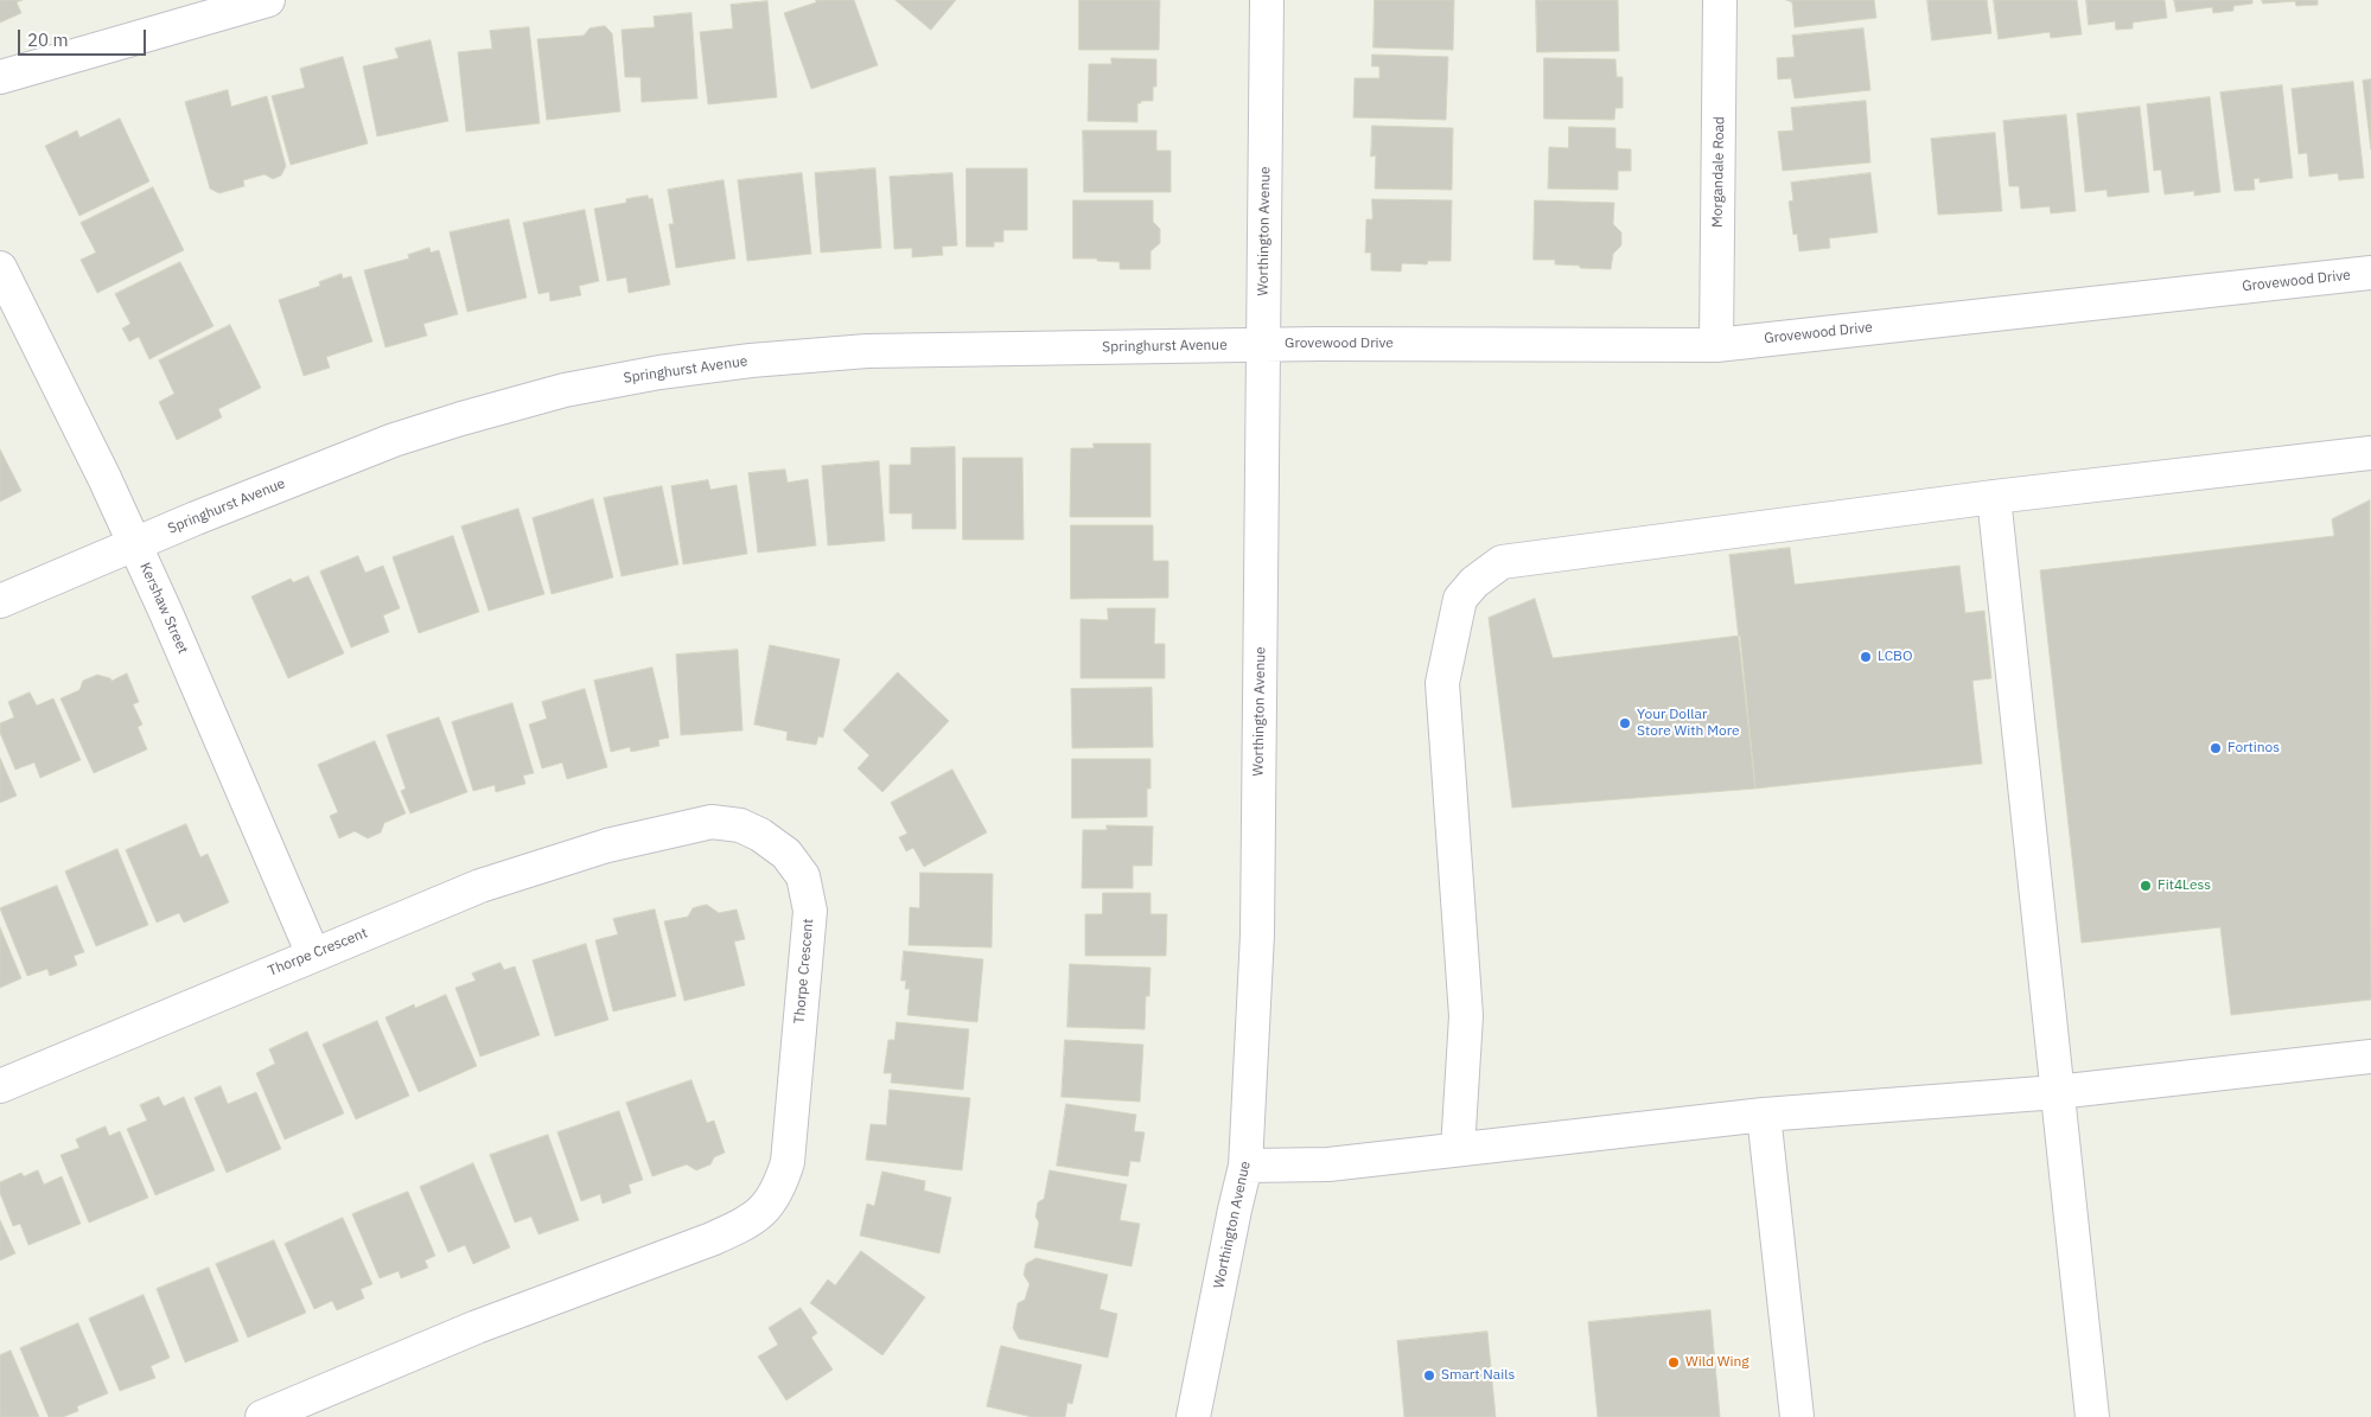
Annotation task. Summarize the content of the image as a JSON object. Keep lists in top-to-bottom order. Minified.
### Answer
{"streets":{"street":["Morgandale Road","Worthington Avenue","Grovewood Drive","Springhurst Avenue","Kershaw Street","Thorpe Crescent"]},"crossings":[["Morgandale Road","Grovewood Drive"],["Worthington Avenue","Grovewood Drive"],["Worthington Avenue","Springhurst Avenue"],["Grovewood Drive","Springhurst Avenue"],["Springhurst Avenue","Kershaw Street"],["Kershaw Street","Thorpe Crescent"]],"places":["LCBO","Your Dollar Store With More","Fortinos","Fit4Less","Wild Wing","Smart Nails"],"scale_bar":"20 m"}
